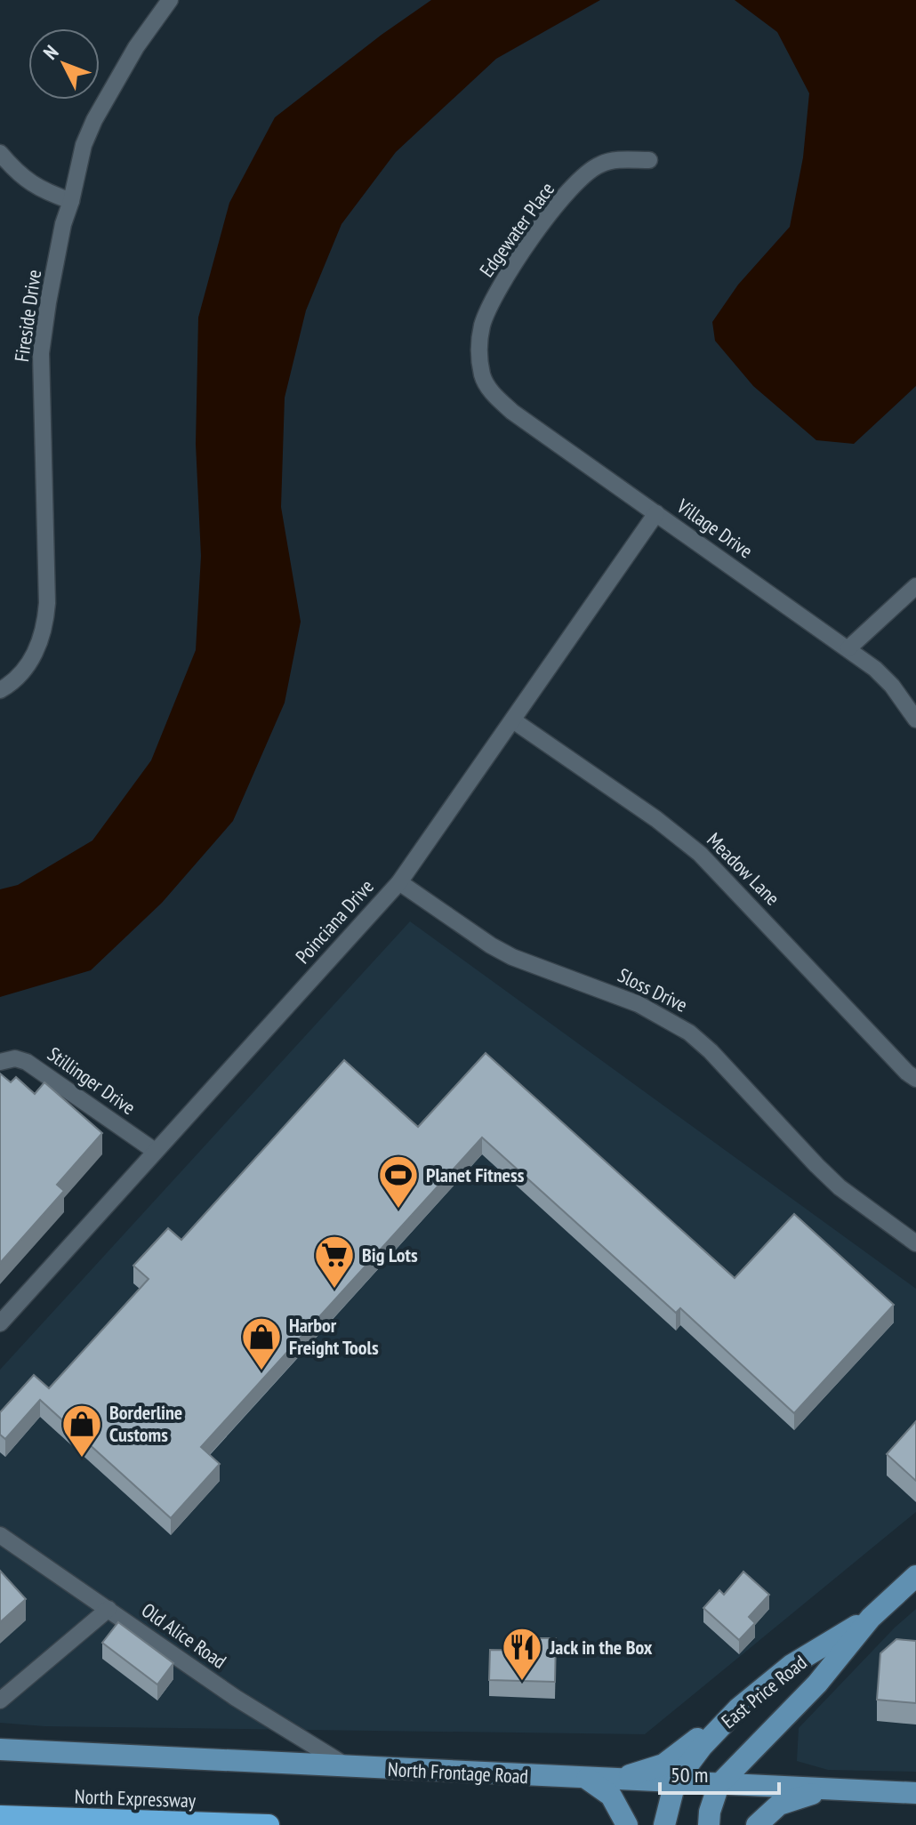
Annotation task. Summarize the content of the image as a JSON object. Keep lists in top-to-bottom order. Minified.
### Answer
{"streets":{"highway":["North Expressway"],"main road":["East Price Road","North Frontage Road"],"street":["Edgewater Place","Fireside Drive","Village Drive","Meadow Lane","Poinciana Drive","Sloss Drive","Stillinger Drive","Old Alice Road"]},"crossings":[["Edgewater Place","Village Drive"],["Village Drive","Poinciana Drive"],["Meadow Lane","Poinciana Drive"],["Poinciana Drive","Sloss Drive"],["Poinciana Drive","Stillinger Drive"],["Old Alice Road","North Frontage Road"],["East Price Road","North Frontage Road"]],"places":{"sports":["Planet Fitness"],"supermarket":["Big Lots"],"shop":["Harbor Freight Tools","Borderline Customs"],"restaurant":["Jack in the Box"]},"scale_bar":"50 m","north":"top left"}
